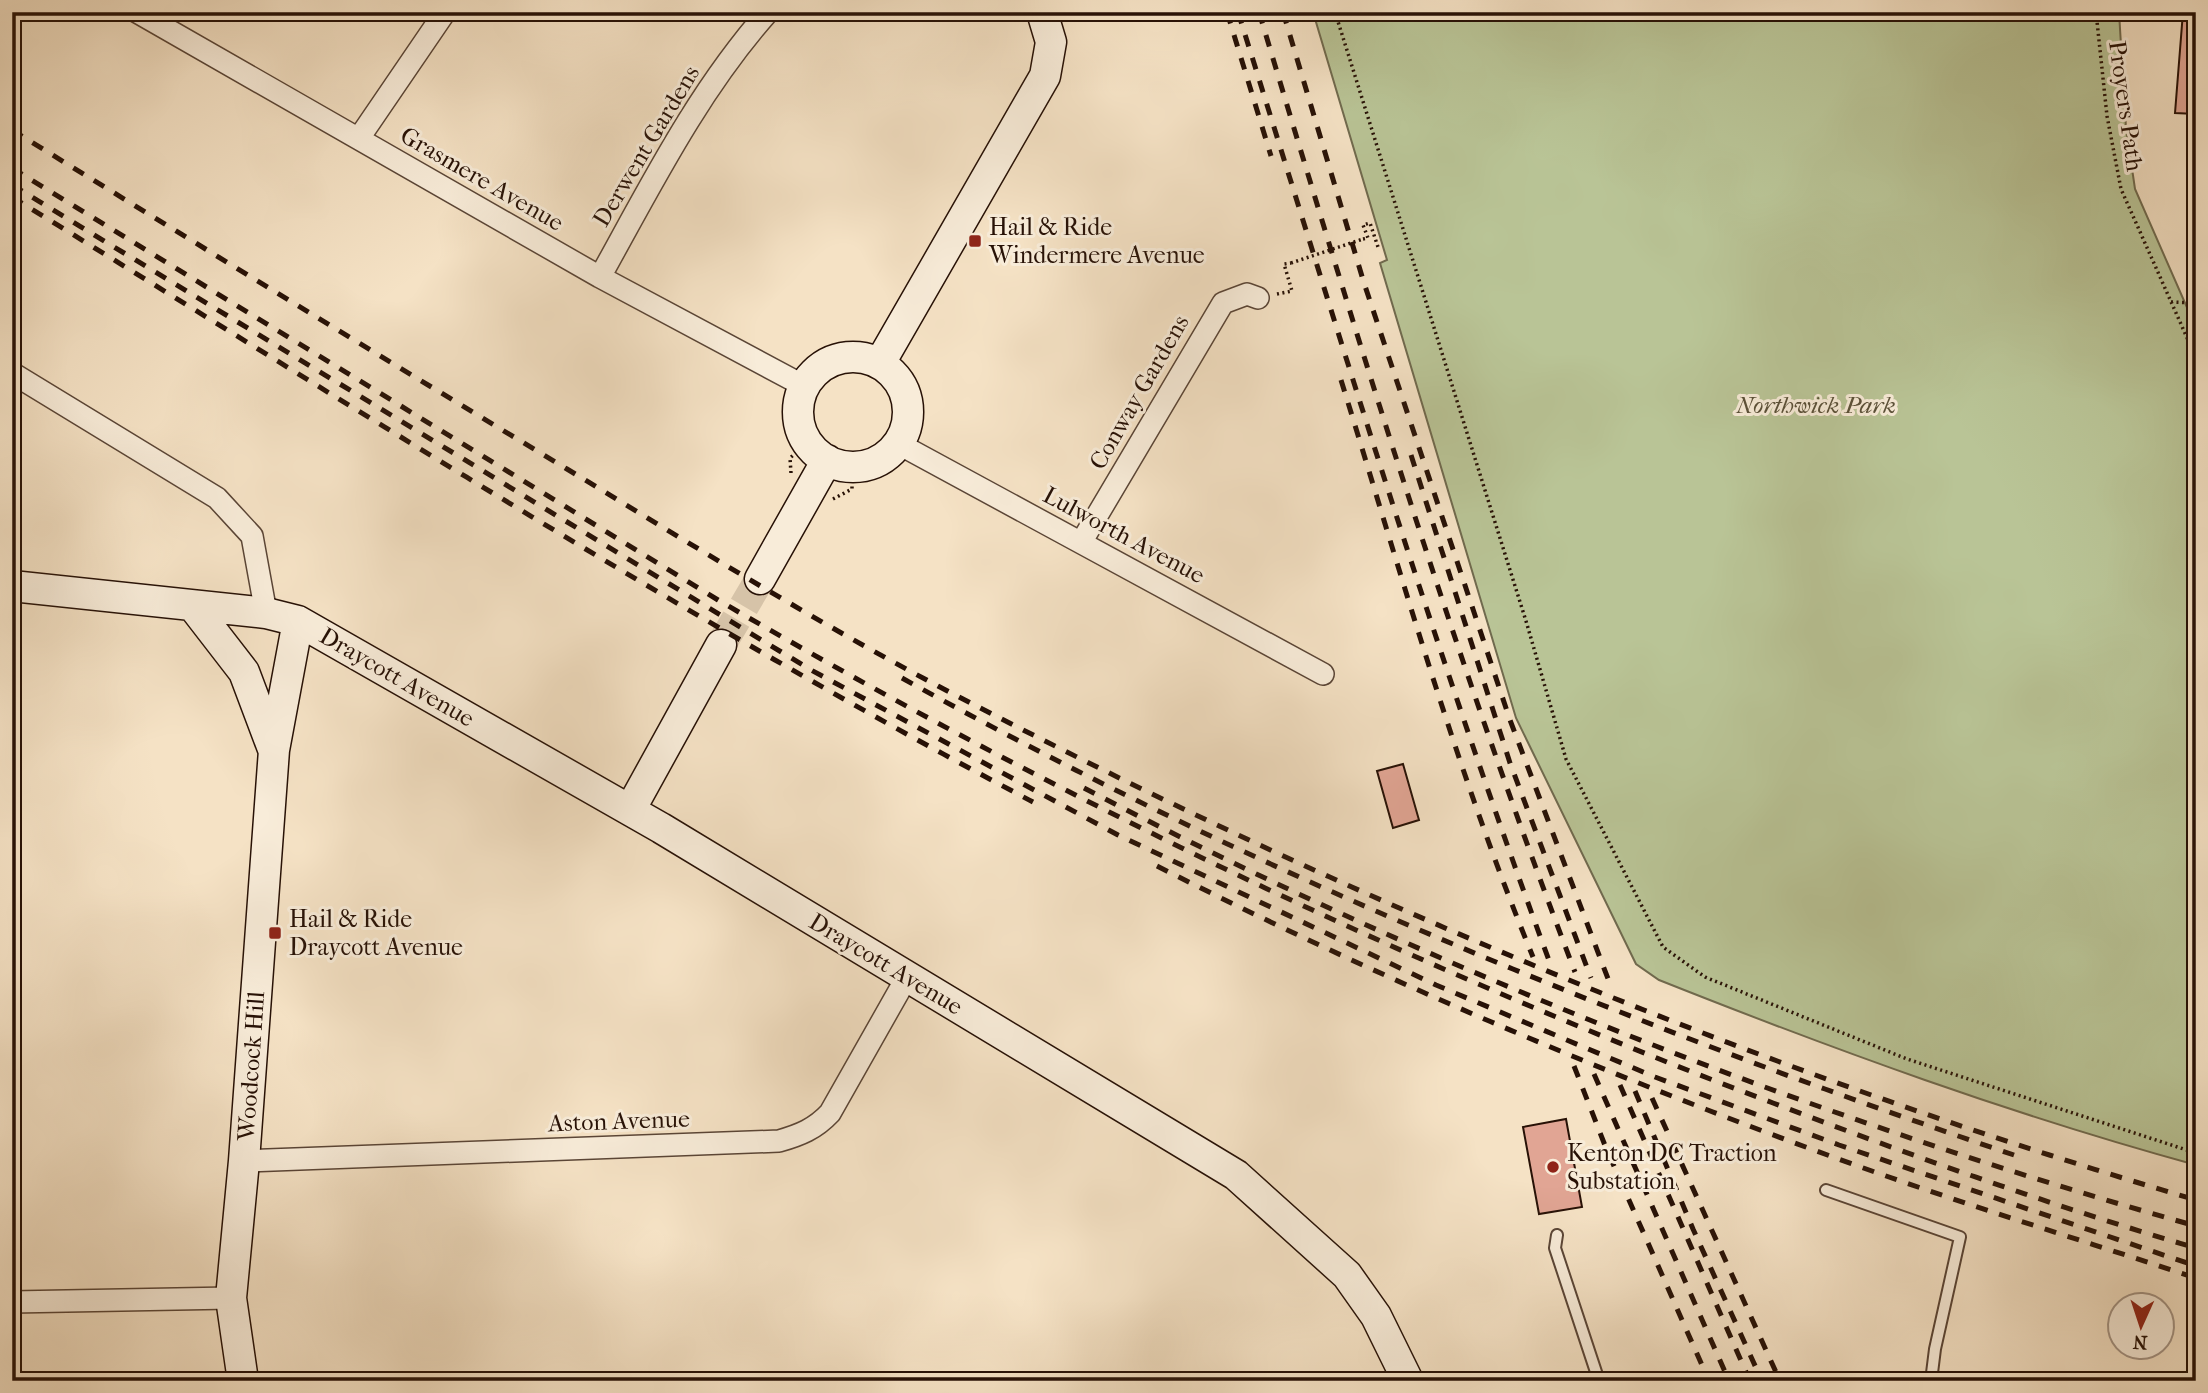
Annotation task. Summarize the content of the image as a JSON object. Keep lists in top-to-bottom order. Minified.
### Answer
{"streets":{"street":["Derwent Gardens","Grasmere Avenue","Conway Gardens","Lulworth Avenue","Draycott Avenue","Woodcock Hill","Aston Avenue"],"path":["Proyers Path"]},"crossings":[["Derwent Gardens","Grasmere Avenue"],["Grasmere Avenue","Lulworth Avenue"],["Conway Gardens","Lulworth Avenue"],["Draycott Avenue","Woodcock Hill"],["Draycott Avenue","Aston Avenue"],["Woodcock Hill","Aston Avenue"]],"parks":["Northwick Park"],"places":{"transit":["Hail & Ride Windermere Avenue","Hail & Ride Draycott Avenue"],"other":["Kenton DC Traction Substation"]},"north":"bottom"}
